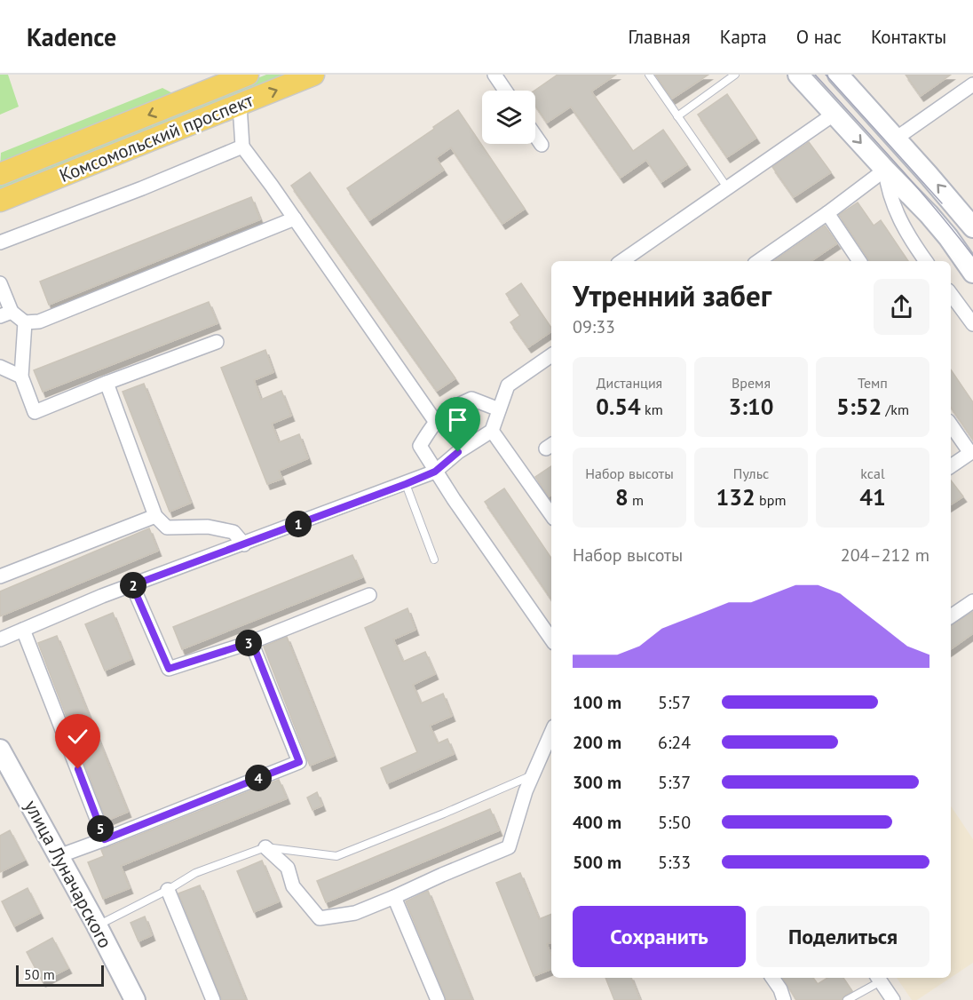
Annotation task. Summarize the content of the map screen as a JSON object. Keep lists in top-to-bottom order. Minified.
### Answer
{"streets":{"main road":["Комсомольский проспект","улица Луначарского"]},"scale_bar":"50 m","page":{"header":"Kadence","nav":["Главная","Карта","О нас","Контакты"],"heading":["Утренний забег","09:33"],"stats":[["Дистанция","0.54 km"],["Время","3:10"],["Темп","5:52 /km"],["Набор высоты","8 m"],["Пульс","132 bpm"],["kcal","41"]],"pins":["1","2","3","4","5"],"chart":["Набор высоты","204–212 m"],"list":[{"name":"100 m","note":"5:57"},{"name":"200 m","note":"6:24"},{"name":"300 m","note":"5:37"},{"name":"400 m","note":"5:50"},{"name":"500 m","note":"5:33"}],"buttons":["Сохранить","Поделиться"],"scale":"50 m"}}
